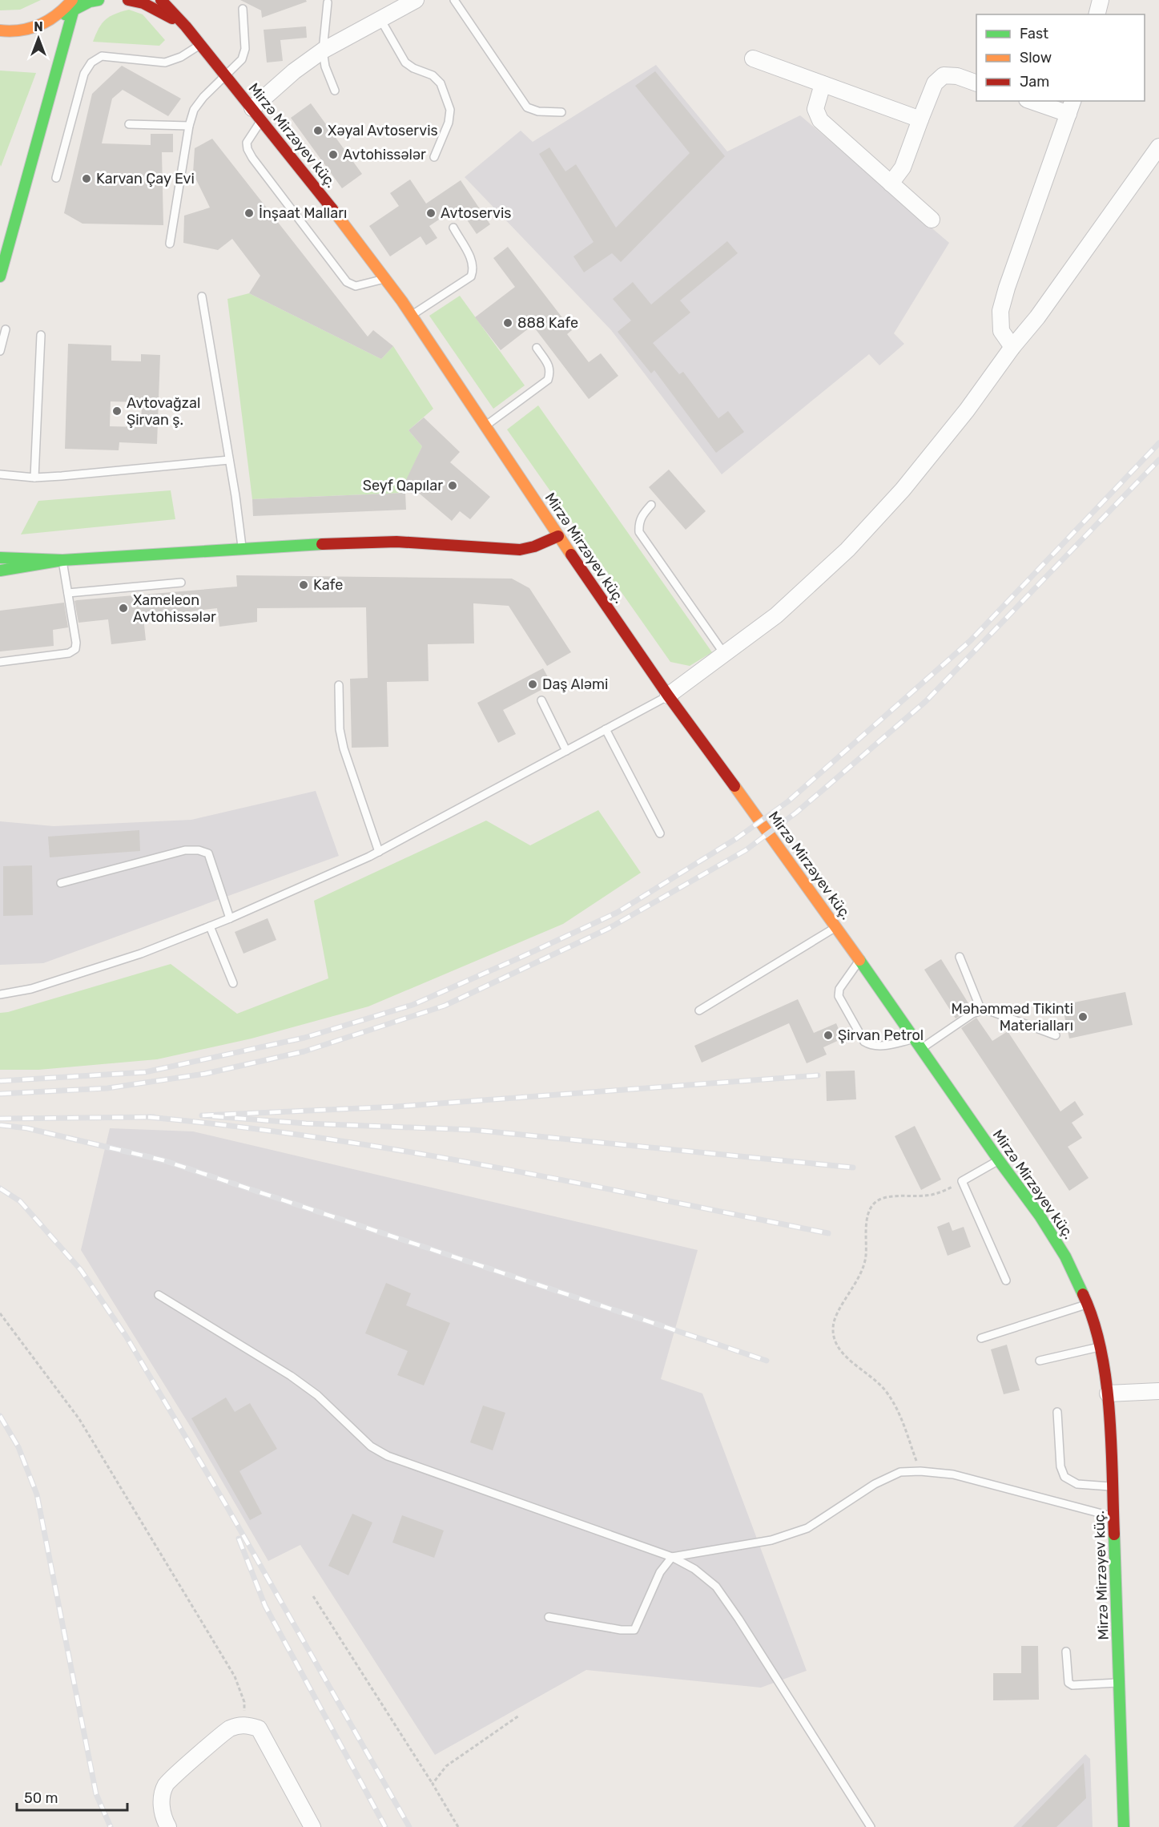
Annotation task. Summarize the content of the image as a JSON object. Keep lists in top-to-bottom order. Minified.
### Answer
{"streets":{"main road":["Mirzə Mirzəyev küç."]},"places":["Xəyal Avtoservis","Avtohissələr","Karvan Çay Evi","İnşaat Malları","Avtoservis","888 Kafe","Avtovağzal Şirvan ş.","Seyf Qapılar","Kafe","Xameleon Avtohissələr","Daş Aləmi","Məhəmməd Tikinti Materialları","Şirvan Petrol"],"legend":["Fast","Slow","Jam"],"scale_bar":"50 m","north":"top"}
